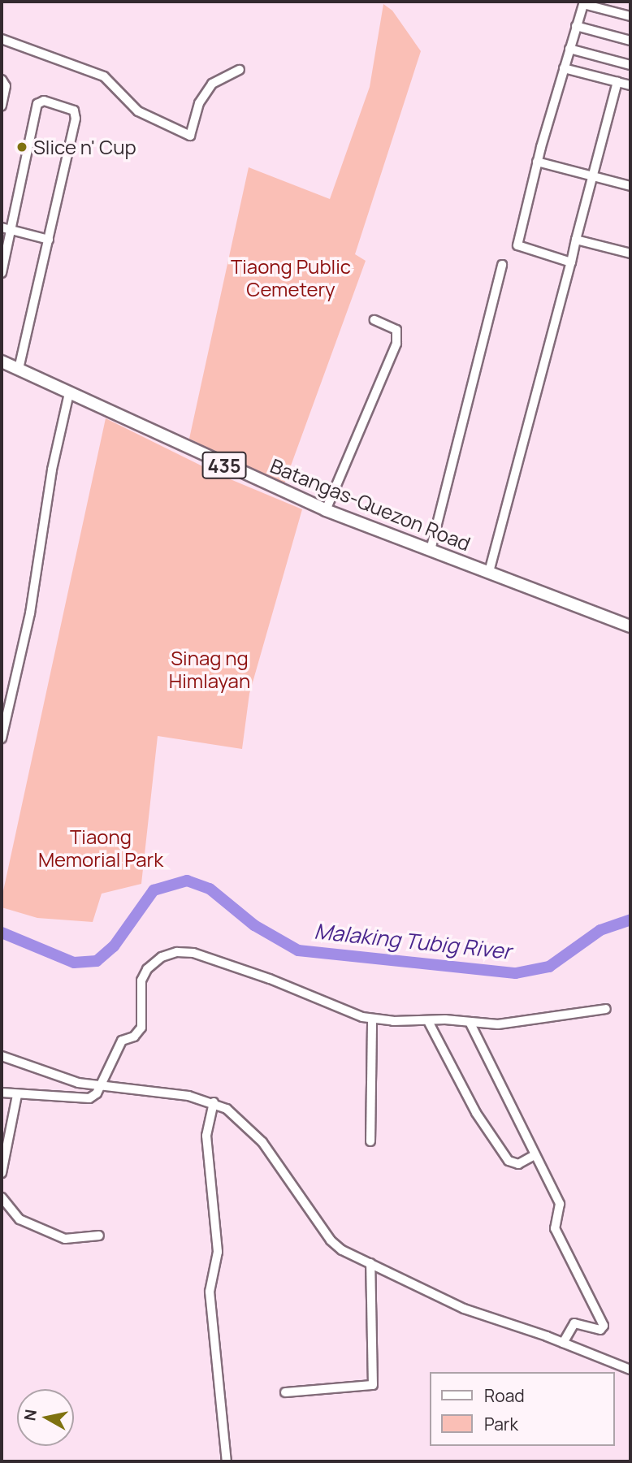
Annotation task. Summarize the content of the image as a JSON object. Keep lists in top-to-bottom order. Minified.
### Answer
{"streets":{"main road":["435","Batangas-Quezon Road"]},"crossings":[["435","Batangas-Quezon Road"]],"water":["Malaking Tubig River"],"parks":["Tiaong Public Cemetery","Sinag ng Himlayan","Tiaong Memorial Park"],"places":["Slice n' Cup"],"legend":["Road","Park"],"north":"left"}
